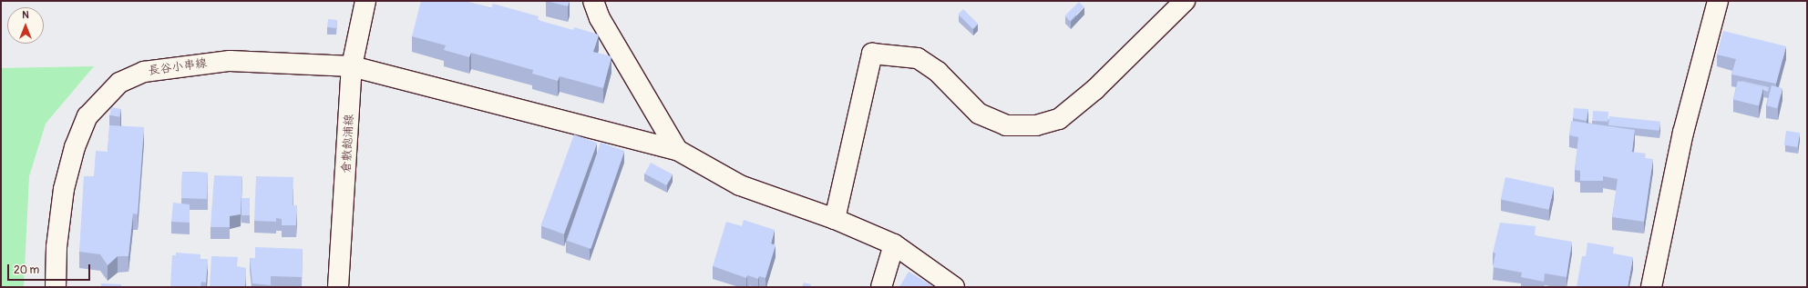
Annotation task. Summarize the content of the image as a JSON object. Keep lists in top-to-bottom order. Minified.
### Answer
{"streets":{"street":["長谷小串線","倉敷飽浦線"]},"crossings":[["長谷小串線","倉敷飽浦線"]],"scale_bar":"20 m","north":"top"}
